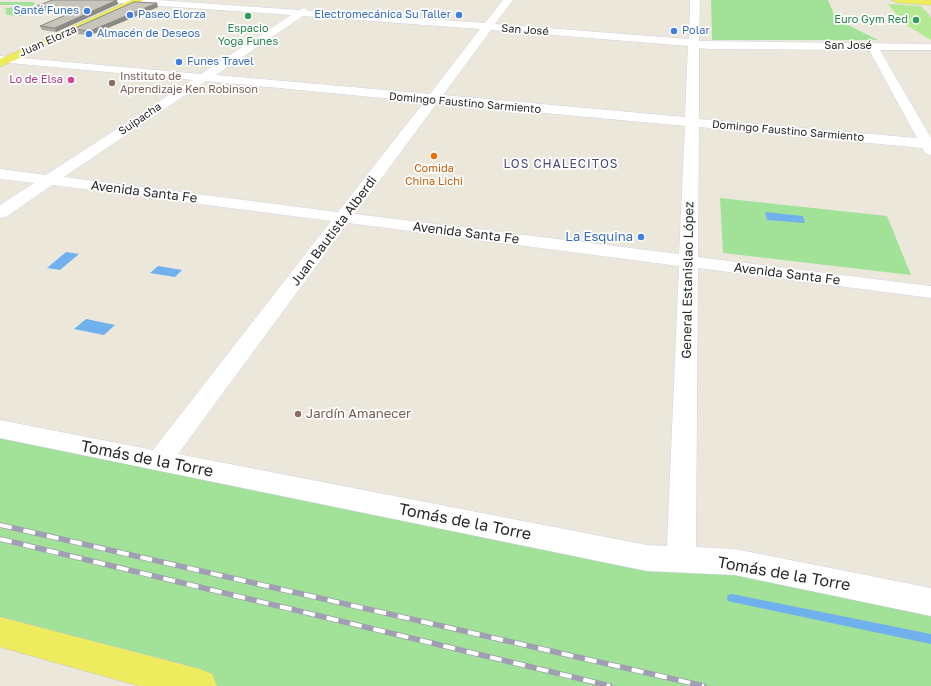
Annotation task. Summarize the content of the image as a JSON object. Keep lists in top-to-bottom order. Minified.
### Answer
{"streets":{"main road":["Juan Elorza"],"street":["San José","Domingo Faustino Sarmiento","Suipacha","Avenida Santa Fe","Juan Bautista Alberdi","General Estanislao López","Tomás de la Torre"]},"crossings":[["San José","Juan Elorza"],["San José","Suipacha"],["San José","Juan Bautista Alberdi"],["San José","General Estanislao López"],["Juan Elorza","Domingo Faustino Sarmiento"],["Domingo Faustino Sarmiento","Suipacha"],["Domingo Faustino Sarmiento","Juan Bautista Alberdi"],["Domingo Faustino Sarmiento","General Estanislao López"],["Suipacha","Avenida Santa Fe"],["Avenida Santa Fe","Juan Bautista Alberdi"],["Avenida Santa Fe","General Estanislao López"],["Juan Bautista Alberdi","Tomás de la Torre"],["General Estanislao López","Tomás de la Torre"]],"districts":["LOS CHALECITOS"],"places":["Santé Funes","Paseo Elorza","Electromecánica Su Taller","Espacio Yoga Funes","Euro Gym Red","Polar","Almacén de Deseos","Funes Travel","Lo de Elsa","Instituto de Aprendizaje Ken Robinson","Comida China Lichi","La Esquina","Jardín Amanecer"]}
